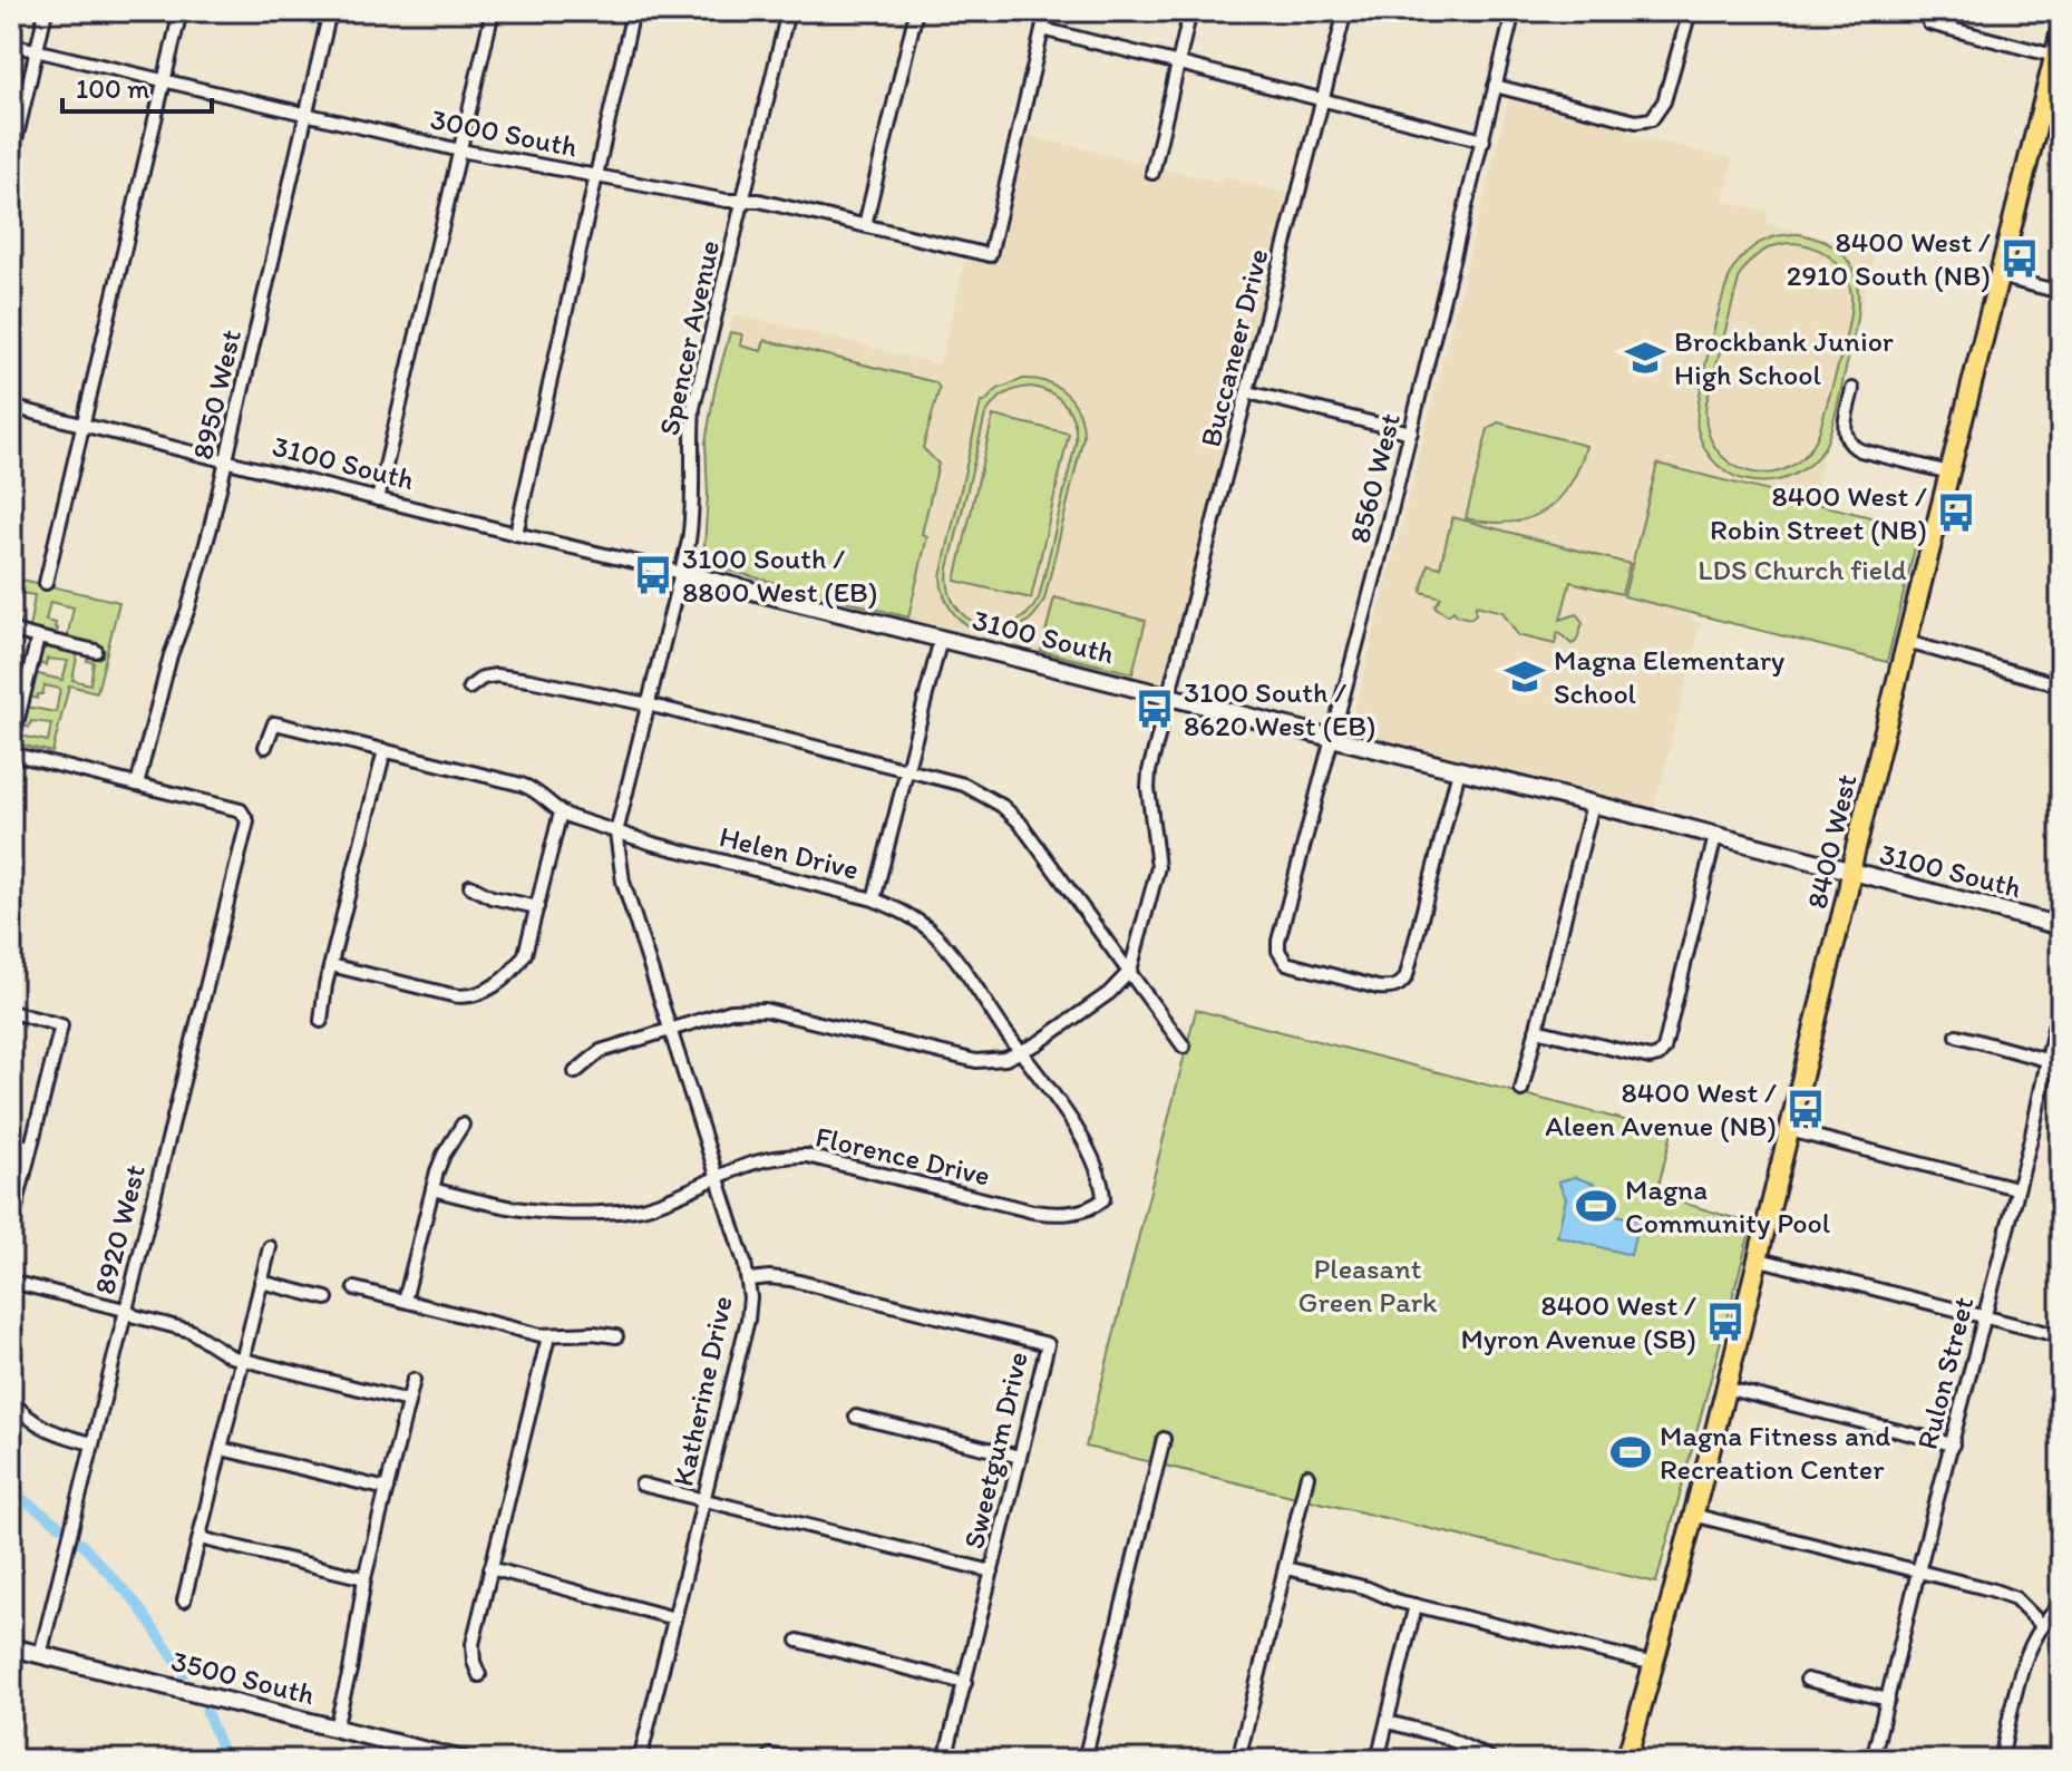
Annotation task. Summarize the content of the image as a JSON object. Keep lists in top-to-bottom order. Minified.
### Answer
{"streets":{"main road":["8400 West"],"street":["3000 South","Spencer Avenue","Buccaneer Drive","8950 West","3100 South","8560 West","Helen Drive","Florence Drive","8920 West","Rulon Street","Katherine Drive","Sweetgum Drive","3500 South"]},"crossings":[["3000 South","Spencer Avenue"],["3000 South","8950 West"],["Spencer Avenue","3100 South"],["Spencer Avenue","Helen Drive"],["Spencer Avenue","Katherine Drive"],["Buccaneer Drive","3100 South"],["8950 West","3100 South"],["8950 West","8920 West"],["3100 South","8560 West"],["3100 South","8400 West"],["Helen Drive","Florence Drive"],["Helen Drive","Katherine Drive"],["Florence Drive","Katherine Drive"],["8920 West","3500 South"],["Katherine Drive","Sweetgum Drive"]],"parks":["LDS Church field","Pleasant Green Park"],"places":{"bus stop":["8400 West / 2910 South (NB)","8400 West / Robin Street (NB)","3100 South / 8800 West (EB)","3100 South / 8620 West (EB)","8400 West / Aleen Avenue (NB)","8400 West / Myron Avenue (SB)"],"school or university":["Brockbank Junior High School","Magna Elementary School"],"sports":["Magna Community Pool","Magna Fitness and Recreation Center"]},"scale_bar":"100 m"}
